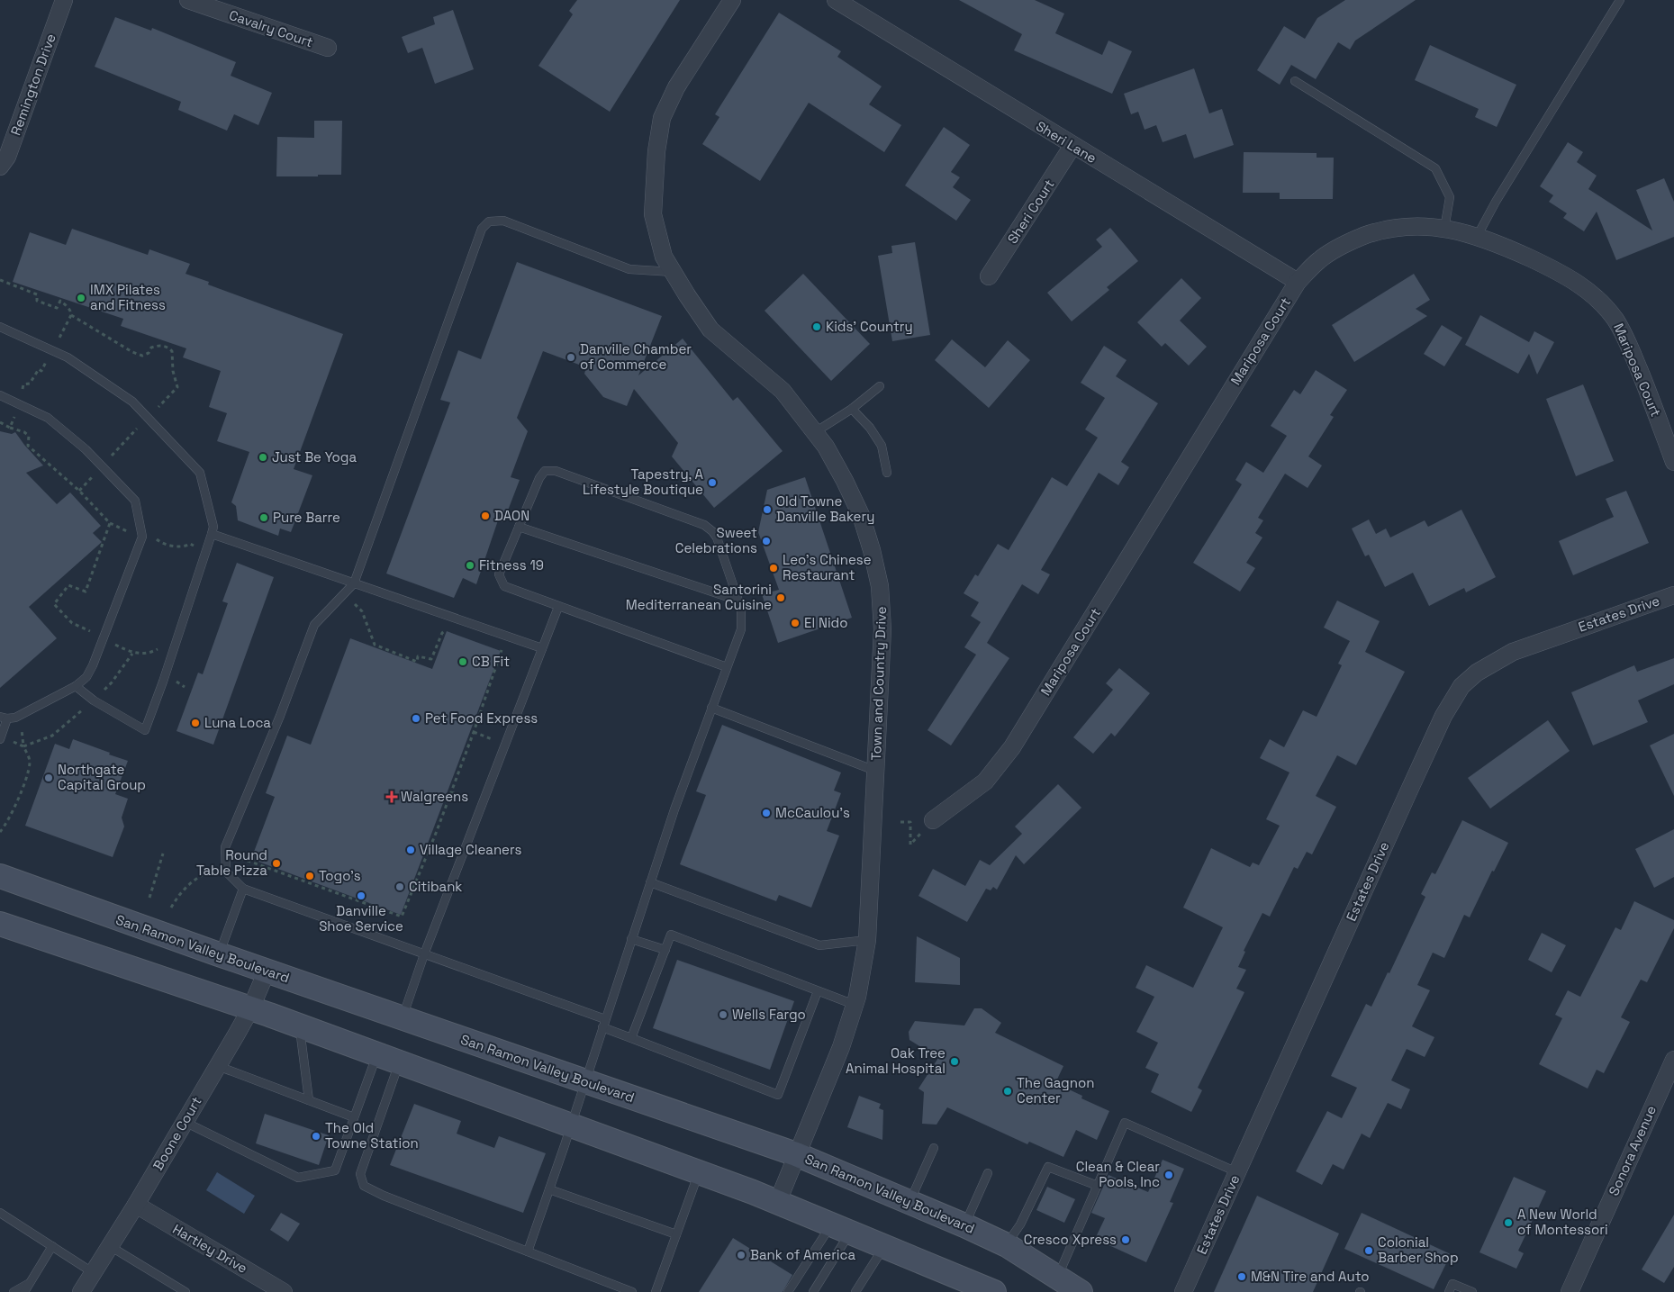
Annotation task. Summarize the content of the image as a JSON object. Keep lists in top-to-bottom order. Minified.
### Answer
{"streets":{"main road":["San Ramon Valley Boulevard"],"street":["Cavalry Court","Remington Drive","Sheri Lane","Sheri Court","Mariposa Court","Estates Drive","Town and Country Drive","Boone Court","Sonora Avenue","Hartley Drive"]},"crossings":[["Sheri Lane","Sheri Court"],["Sheri Lane","Mariposa Court"],["Town and Country Drive","San Ramon Valley Boulevard"],["San Ramon Valley Boulevard","Boone Court"],["Boone Court","Hartley Drive"]],"places":{"other":["IMX Pilates and Fitness","Kids' Country","Danville Chamber of Commerce","Just Be Yoga","Tapestry, A Lifestyle Boutique","Old Towne Danville Bakery","DAON","Pure Barre","Sweet Celebrations","Fitness 19","Leo's Chinese Restaurant","Santorini Mediterranean Cuisine","El Nido","CB Fit","Pet Food Express","Luna Loca","Northgate Capital Group","McCaulou's","Village Cleaners","Round Table Pizza","Togo's","Citibank","Danville Shoe Service","Wells Fargo","Oak Tree Animal Hospital","The Gagnon Center","The Old Towne Station","Clean & Clear Pools, Inc","A New World of Montessori","Cresco Xpress","Colonial Barber Shop","Bank of America","M&N Tire and Auto"],"health":["Walgreens"]}}
